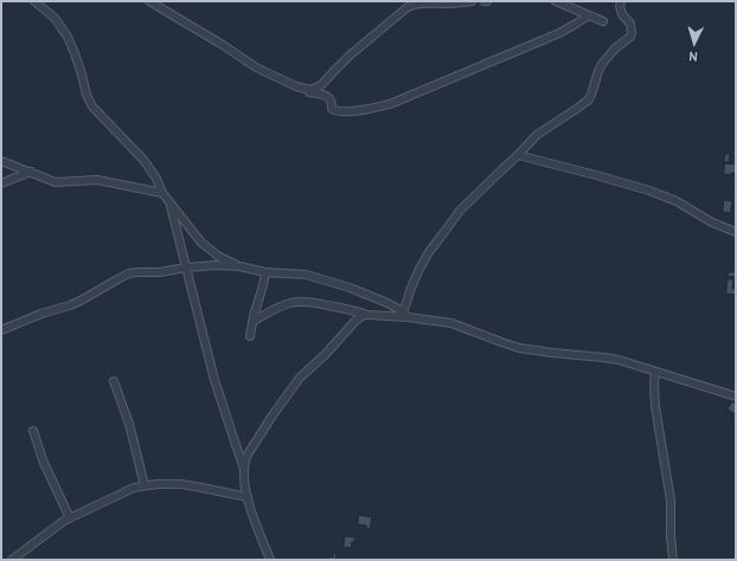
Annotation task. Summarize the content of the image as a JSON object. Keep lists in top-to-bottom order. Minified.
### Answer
{"north":"bottom"}
